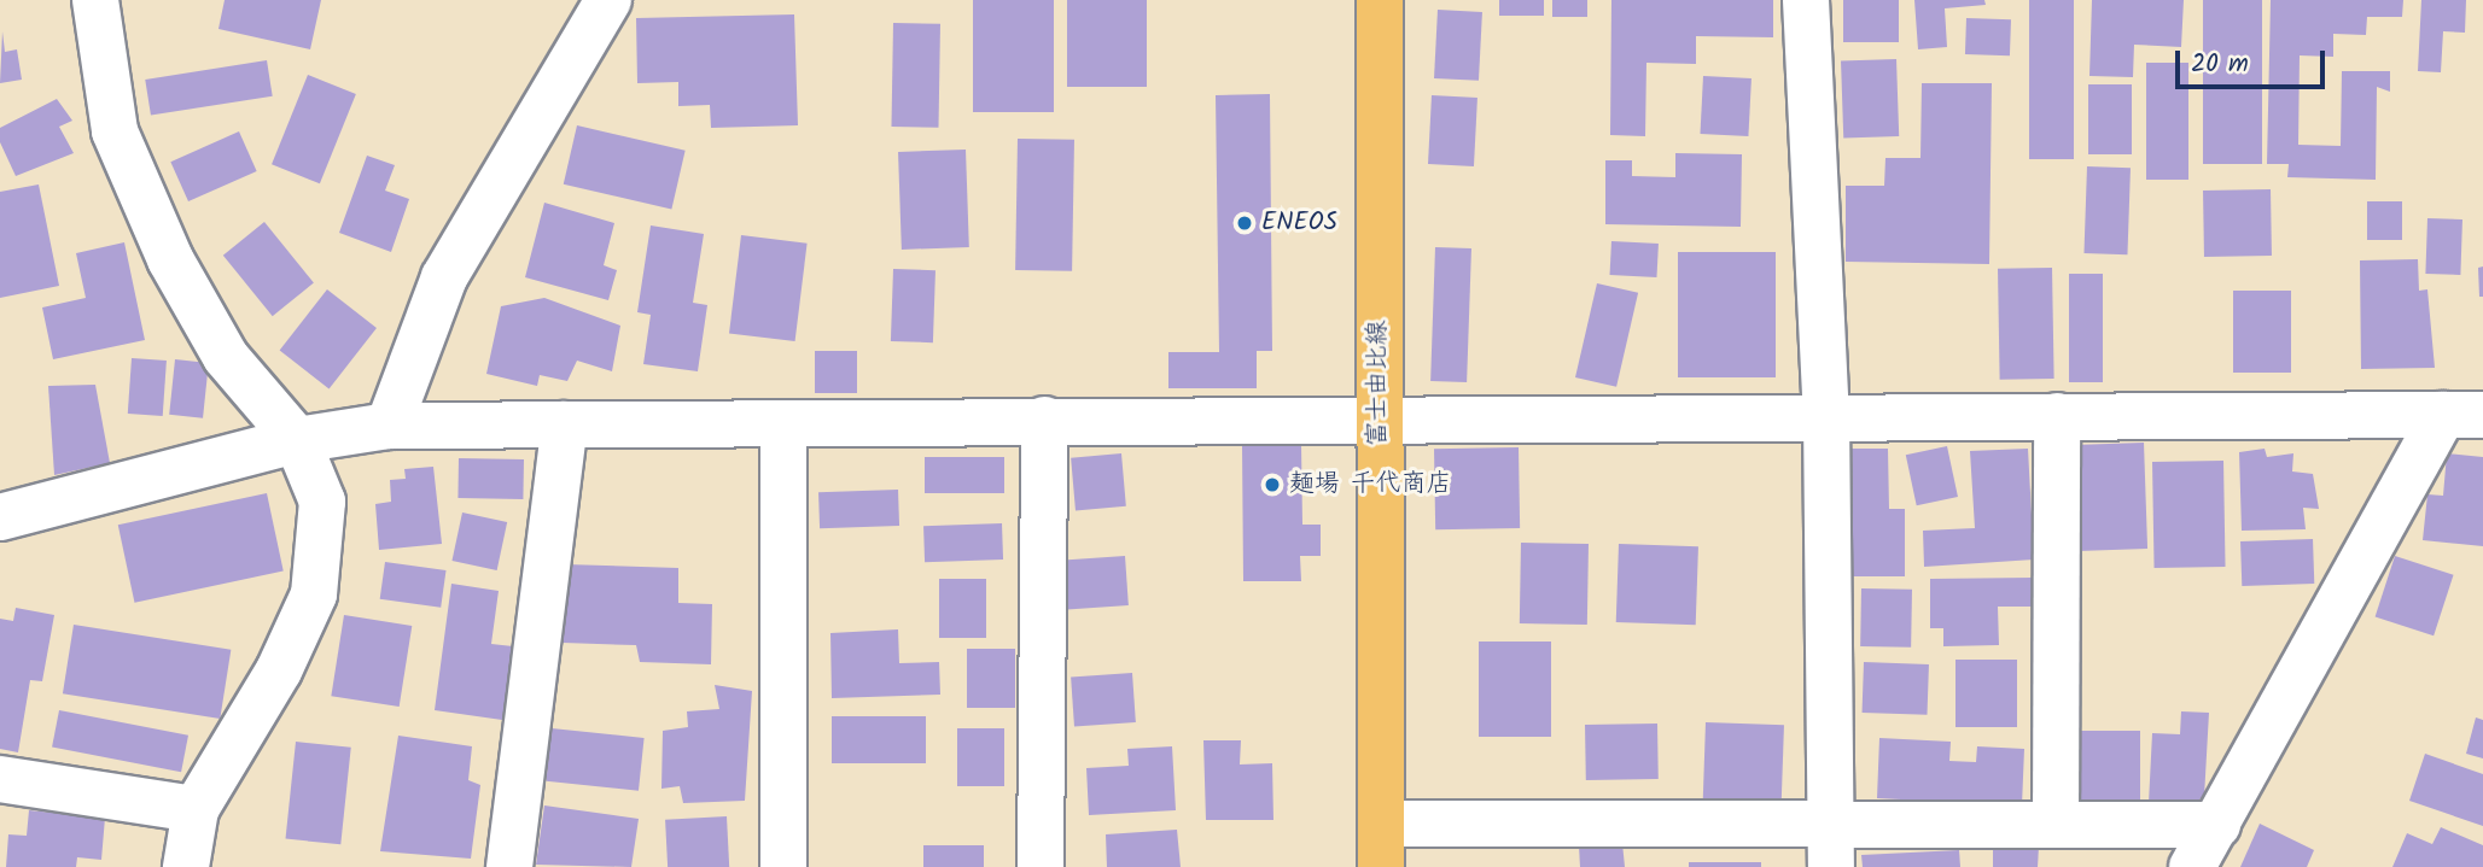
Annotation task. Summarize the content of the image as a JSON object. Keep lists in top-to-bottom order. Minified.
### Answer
{"streets":{"main road":["富士由比線"]},"places":["ENEOS","麺場 千代商店"],"scale_bar":"20 m"}
